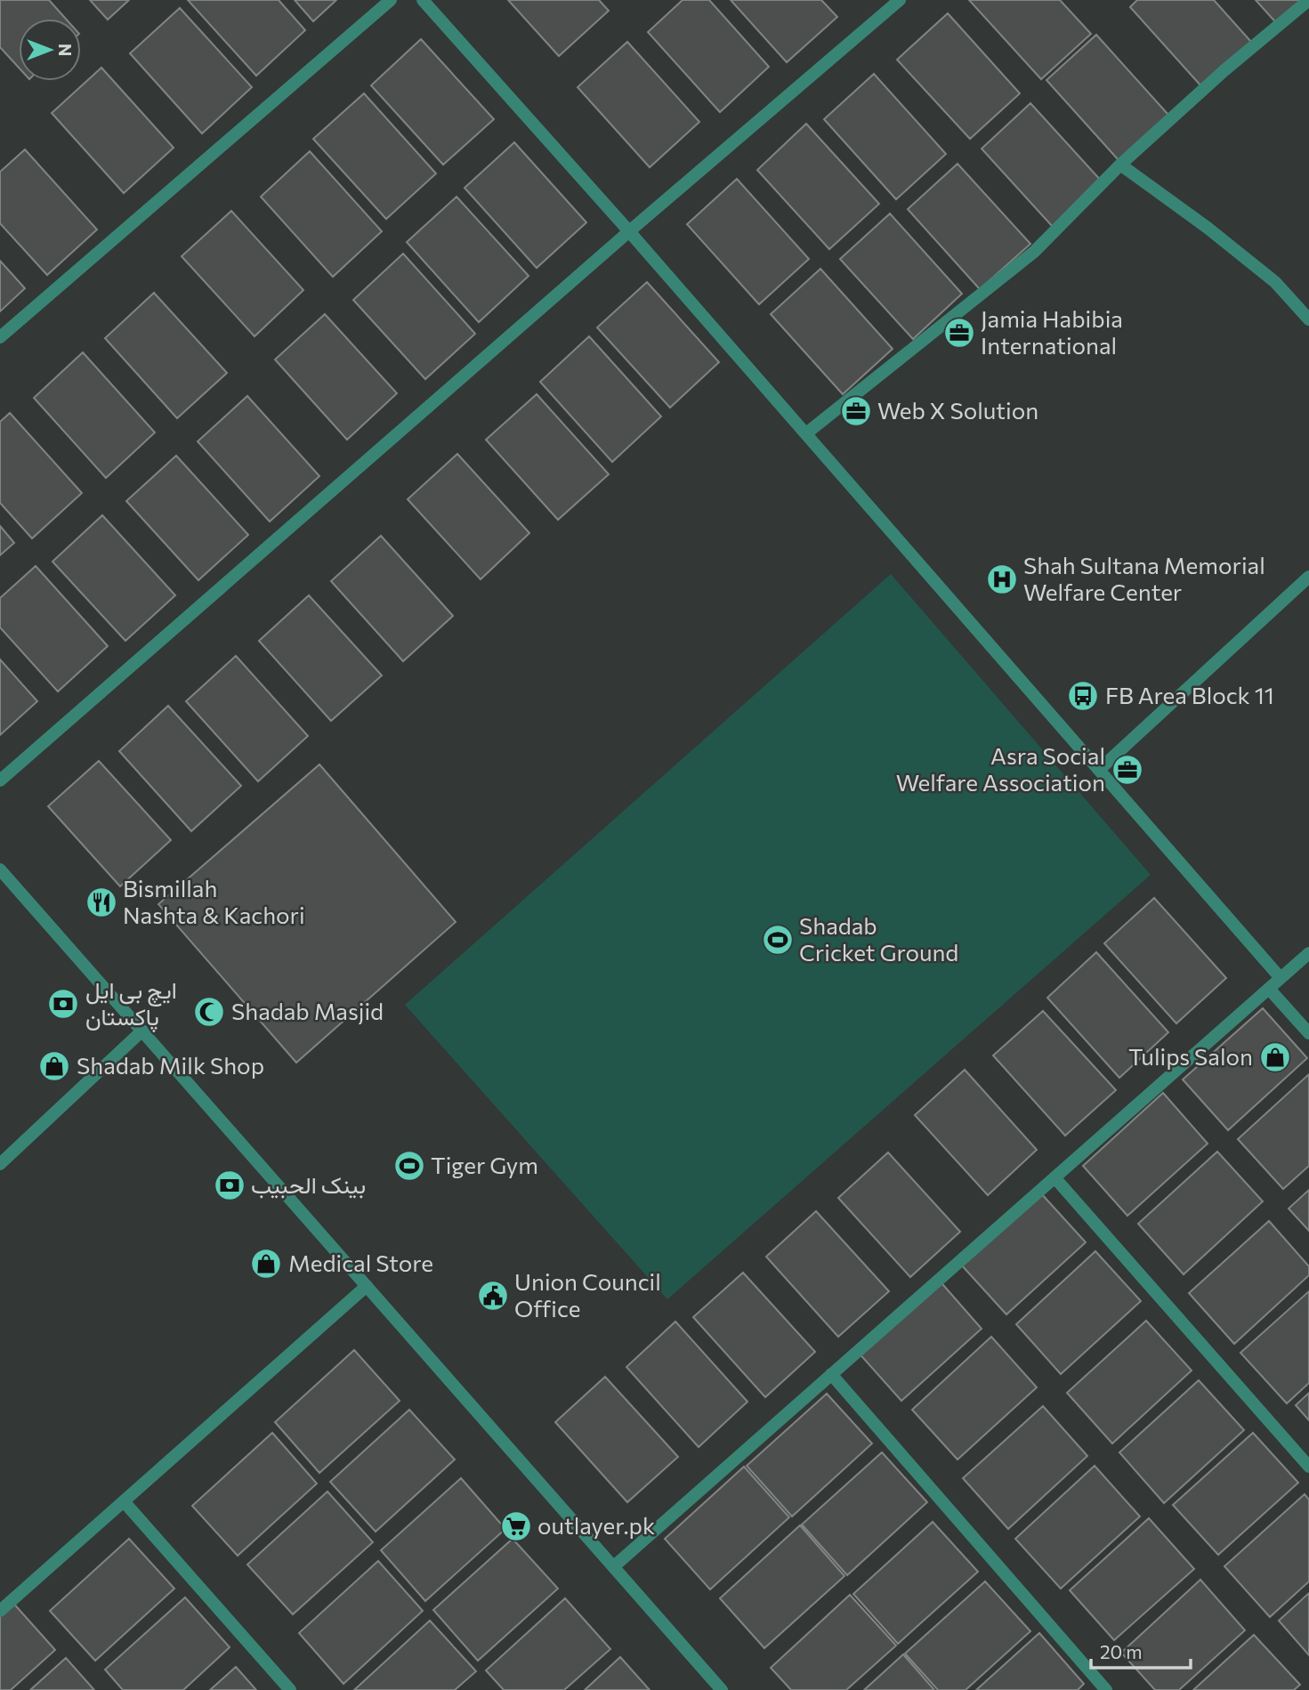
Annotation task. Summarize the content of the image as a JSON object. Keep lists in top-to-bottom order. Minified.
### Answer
{"places":{"office":["Jamia Habibia International","Web X Solution","Asra Social Welfare Association"],"hospital":["Shah Sultana Memorial Welfare Center"],"bus stop":["FB Area Block 11"],"restaurant":["Bismillah Nashta & Kachori"],"sports":["Shadab Cricket Ground","Tiger Gym"],"bank":["ایچ بی ایل پاکستان","بينک الحبيب"],"mosque":["Shadab Masjid"],"shop":["Tulips Salon","Shadab Milk Shop","Medical Store"],"public building":["Union Council Office"],"supermarket":["outlayer.pk"]},"scale_bar":"20 m","north":"right"}
